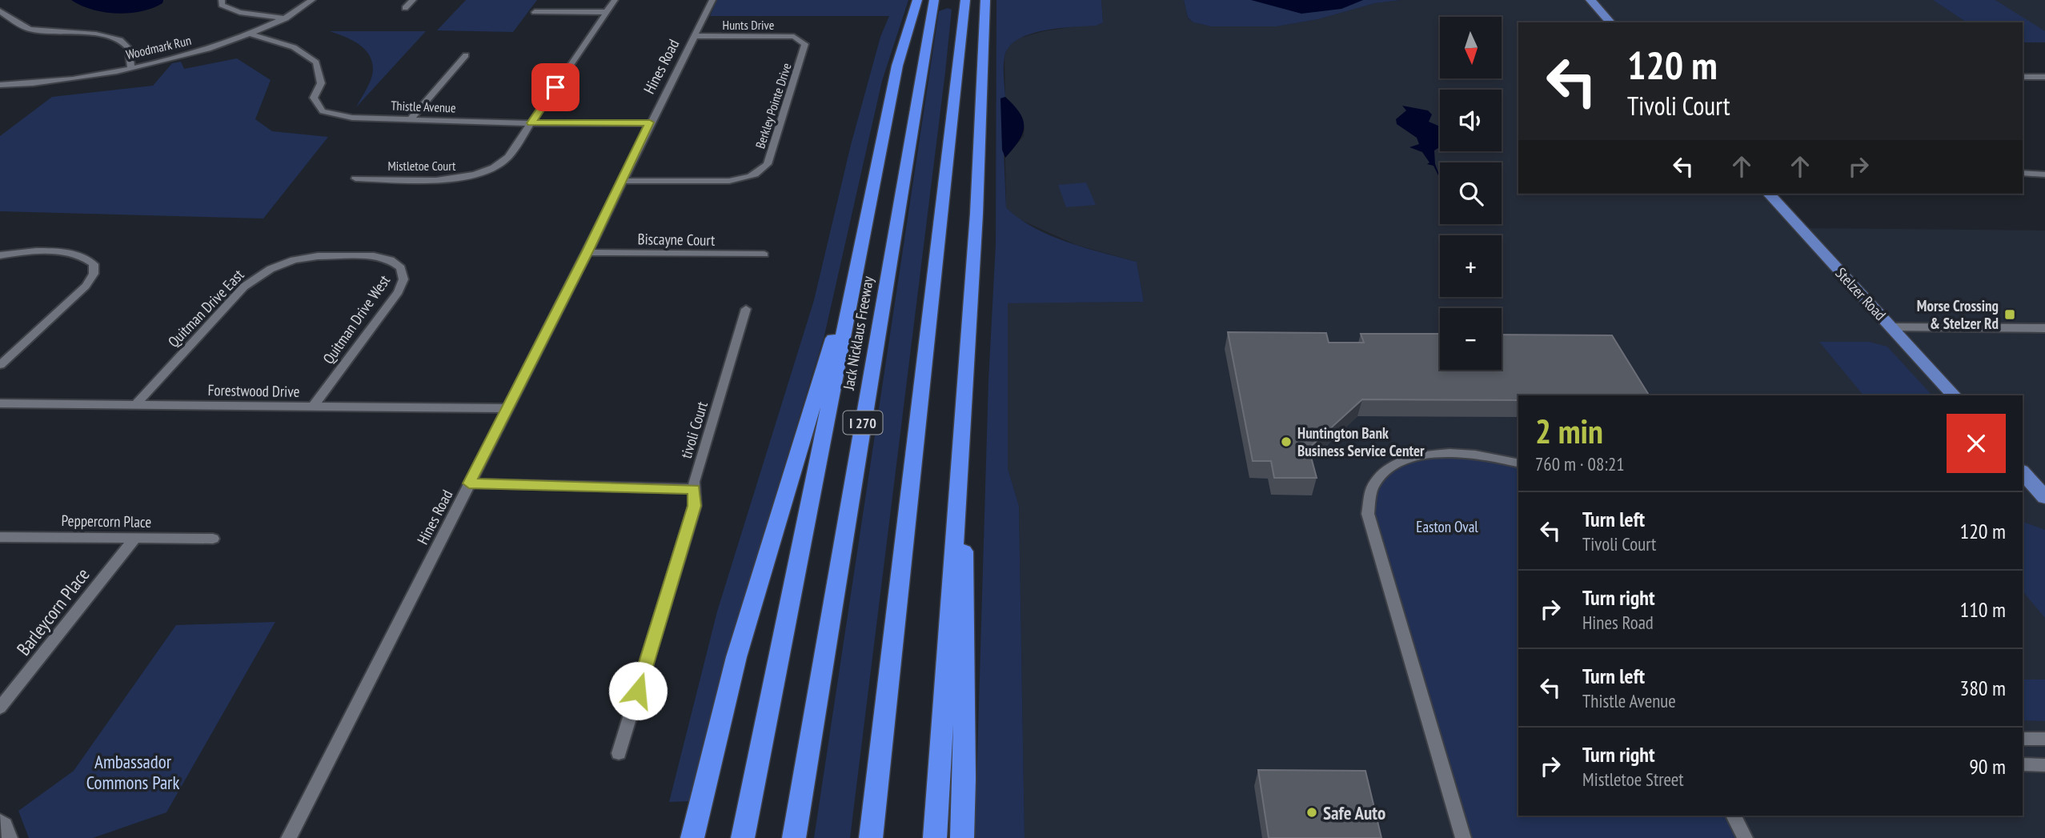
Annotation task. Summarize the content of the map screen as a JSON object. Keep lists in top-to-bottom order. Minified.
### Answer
{"streets":{"highway":["Jack Nicklaus Freeway","I 270"],"main road":["Stelzer Road"],"street":["Hunts Drive","Woodmark Run","Hines Road","Berkley Pointe Drive","Thistle Avenue","Mistletoe Court","Biscayne Court","Quitman Drive East","Quitman Drive West","Forestwood Drive","tivoli Court","Peppercorn Place","Barleycorn Place"]},"crossings":[["Hunts Drive","Hines Road"],["Hunts Drive","Berkley Pointe Drive"],["Woodmark Run","Thistle Avenue"],["Hines Road","Berkley Pointe Drive"],["Hines Road","Thistle Avenue"],["Hines Road","Biscayne Court"],["Hines Road","Forestwood Drive"],["Thistle Avenue","Mistletoe Court"],["Quitman Drive East","Quitman Drive West"],["Quitman Drive East","Forestwood Drive"],["Quitman Drive West","Forestwood Drive"],["Peppercorn Place","Barleycorn Place"]],"parks":["Easton Oval","Ambassador Commons Park"],"places":{"transit":["Morse Crossing & Stelzer Rd"],"other":["Huntington Bank Business Service Center","Safe Auto"]},"north":"bottom","page":{"map_buttons":["+","−"],"turn":["120 m","Tivoli Court"],"heading":["2 min","760 m · 08:21"],"list":[{"name":"Turn left","note":"Tivoli Court","value":"120 m"},{"name":"Turn right","note":"Hines Road","value":"110 m"},{"name":"Turn left","note":"Thistle Avenue","value":"380 m"},{"name":"Turn right","note":"Mistletoe Street","value":"90 m"}]}}
